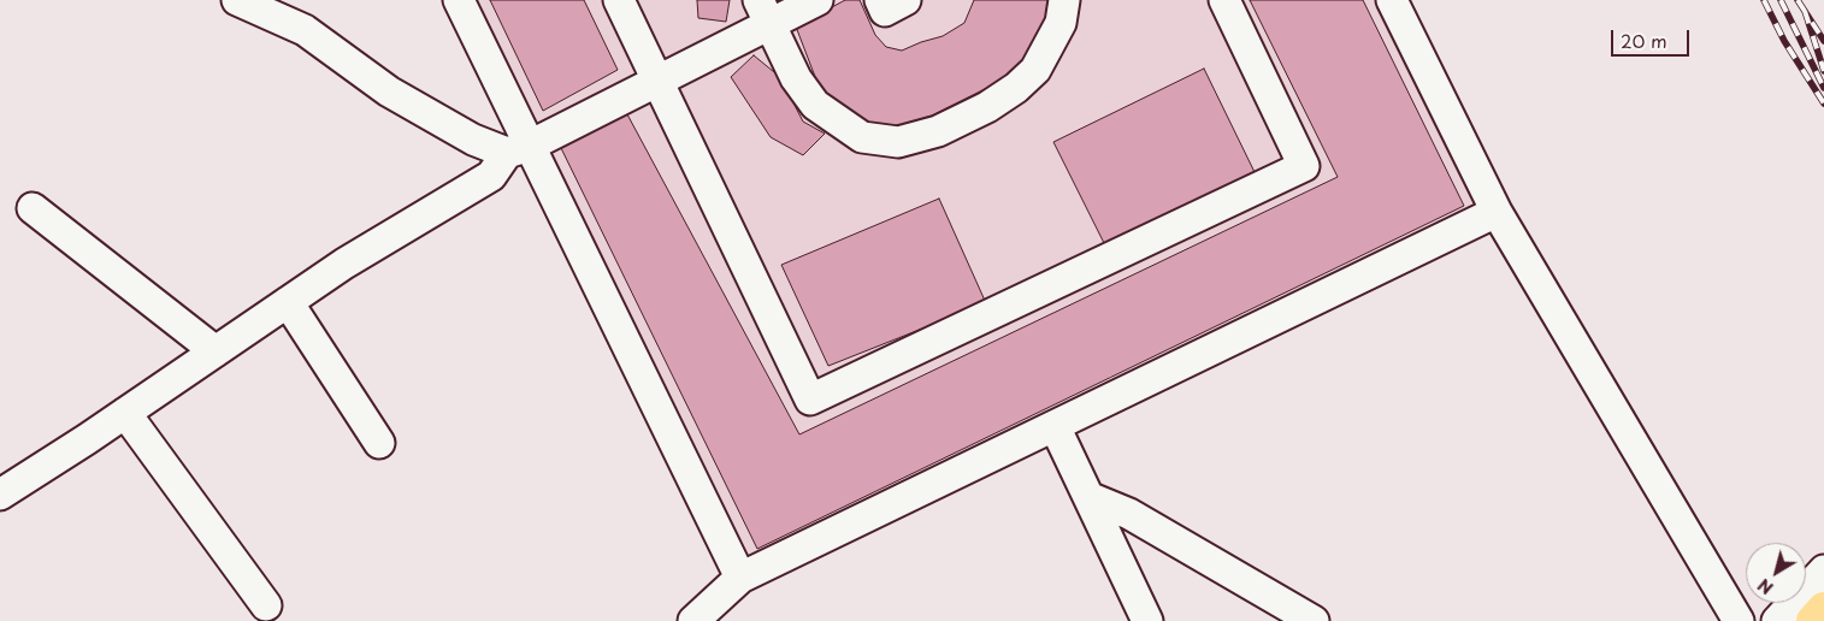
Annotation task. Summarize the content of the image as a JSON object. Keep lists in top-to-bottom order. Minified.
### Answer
{"scale_bar":"20 m","north":"bottom left"}
